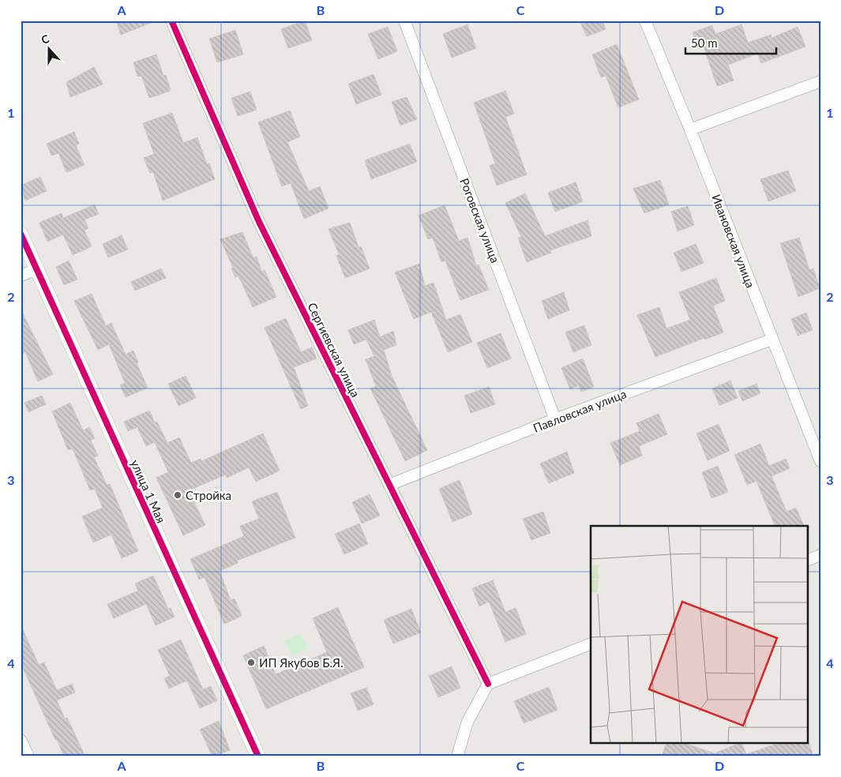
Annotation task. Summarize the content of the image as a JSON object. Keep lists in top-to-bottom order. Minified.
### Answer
{"streets":{"street":["Роговская улица","Ивановская улица","Сергиевская улица","Павловская улица","улица 1 Мая"]},"crossings":[["Роговская улица","Павловская улица"],["Ивановская улица","Павловская улица"],["Сергиевская улица","Павловская улица"]],"places":["Стройка","ИП Якубов Б.Я."],"scale_bar":"50 m","north":"top","grid":{"columns":["A","B","C","D"],"rows":["1","2","3","4"]}}
